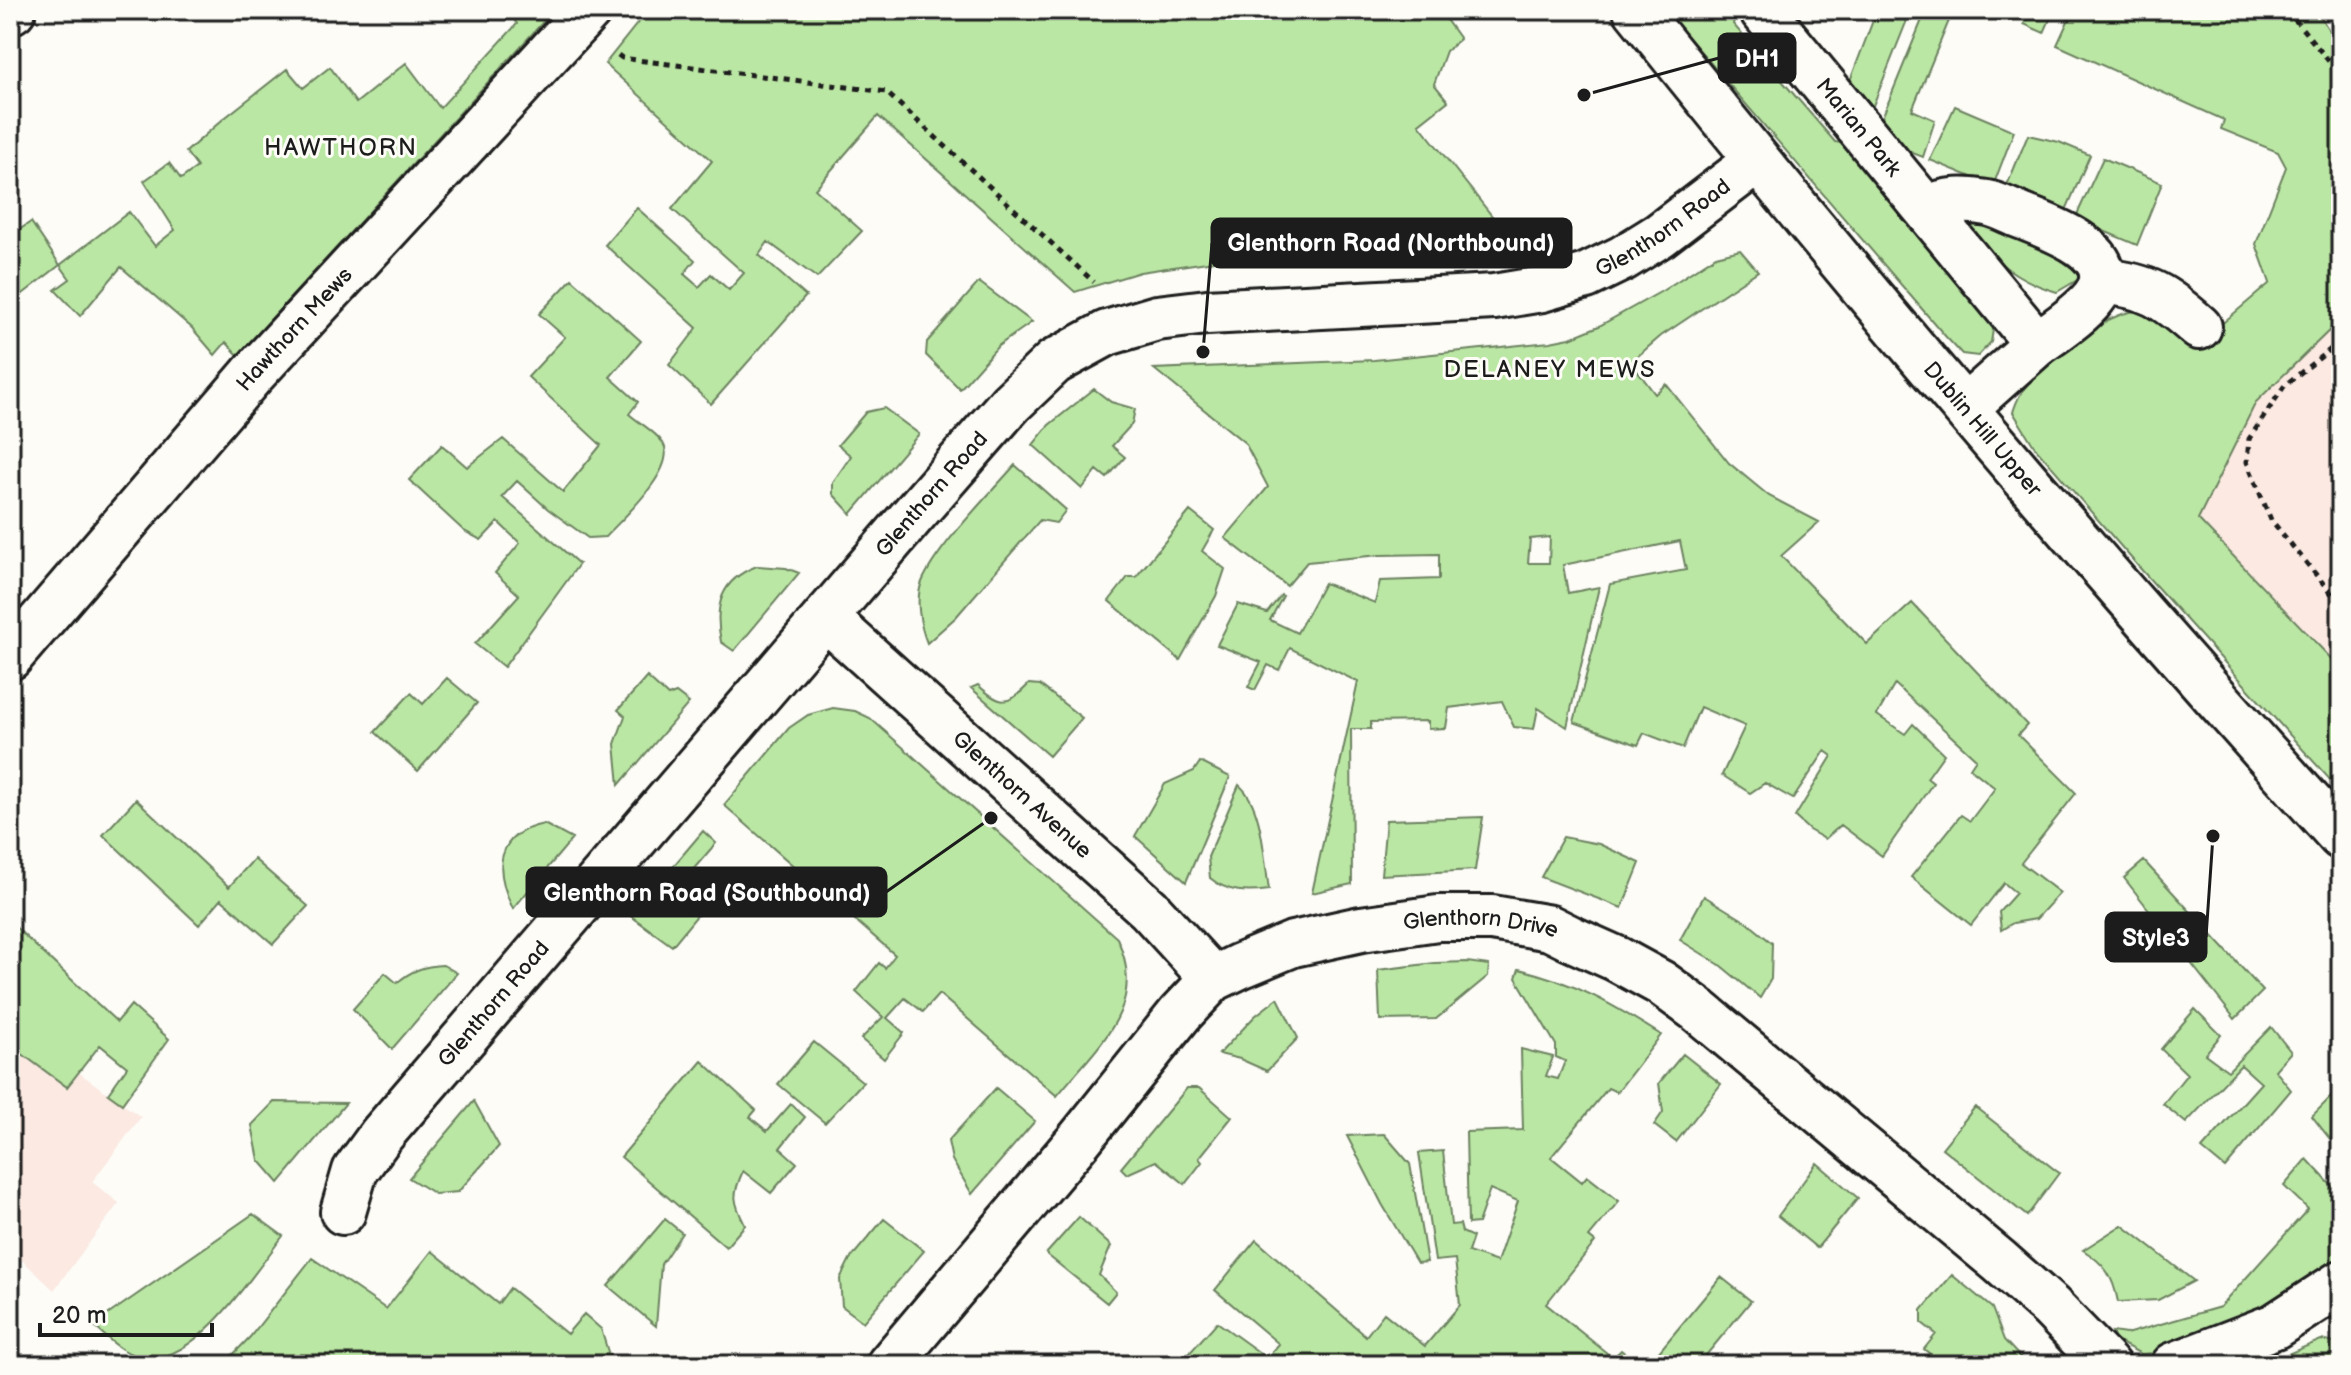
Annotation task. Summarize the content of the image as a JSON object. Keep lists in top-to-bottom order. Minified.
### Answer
{"streets":{"street":["Marian Park","Glenthorn Road","Hawthorn Mews","Dublin Hill Upper","Glenthorn Avenue","Glenthorn Drive"]},"crossings":[["Glenthorn Road","Dublin Hill Upper"],["Glenthorn Road","Glenthorn Avenue"],["Glenthorn Avenue","Glenthorn Drive"]],"districts":["HAWTHORN","DELANEY MEWS"],"places":["DH1","Glenthorn Road (Northbound)","Glenthorn Road (Southbound)","Style3"],"scale_bar":"20 m"}
